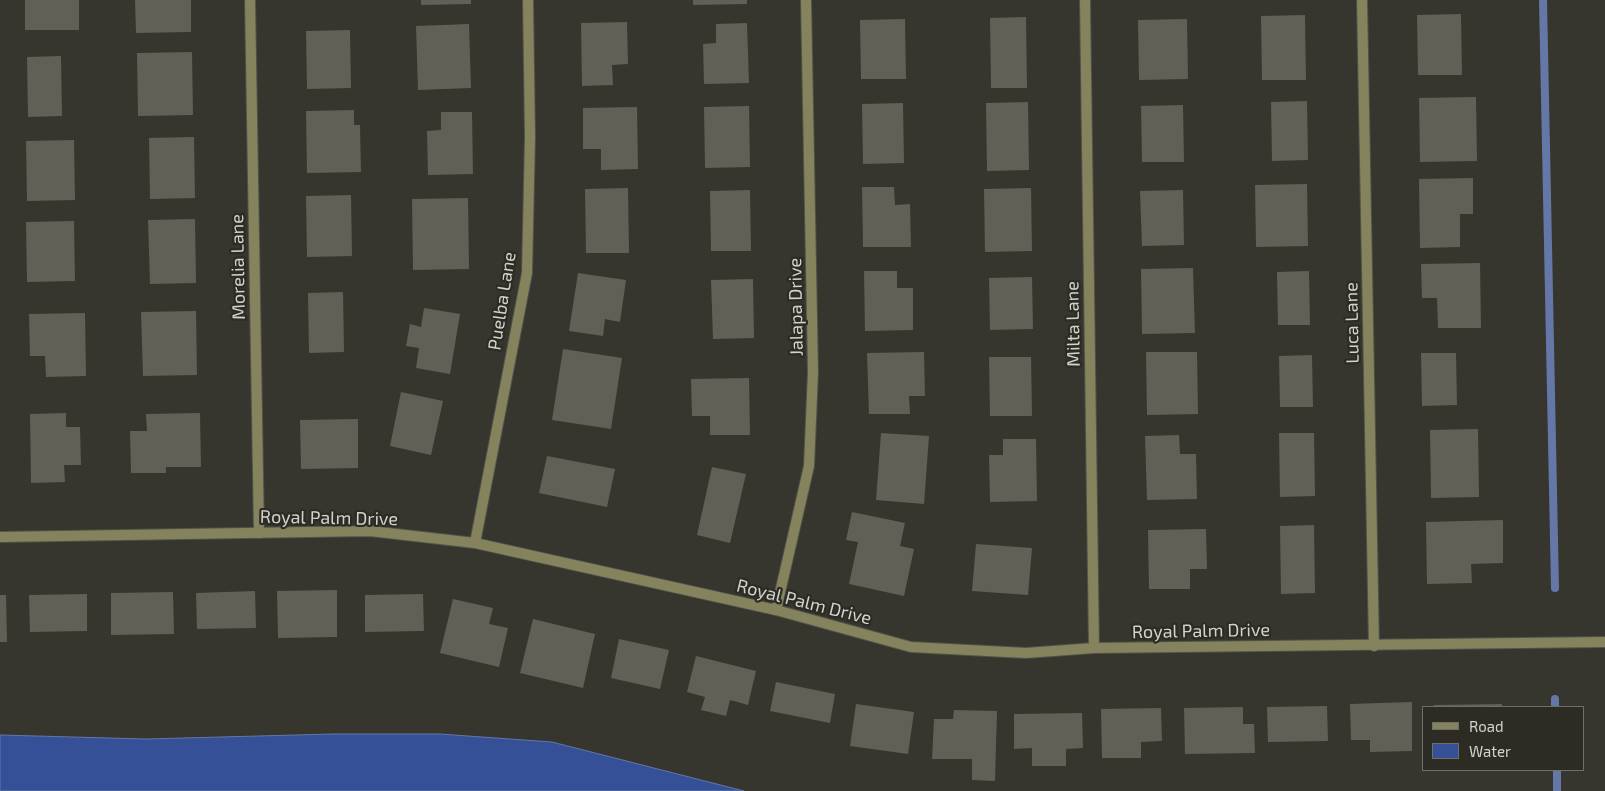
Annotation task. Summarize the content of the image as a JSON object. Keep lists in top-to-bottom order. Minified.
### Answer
{"streets":{"street":["Morelia Lane","Puelba Lane","Jalapa Drive","Luca Lane","Milta Lane","Royal Palm Drive"]},"crossings":[["Morelia Lane","Royal Palm Drive"],["Puelba Lane","Royal Palm Drive"],["Jalapa Drive","Royal Palm Drive"],["Luca Lane","Royal Palm Drive"],["Milta Lane","Royal Palm Drive"]],"legend":["Road","Water"]}
